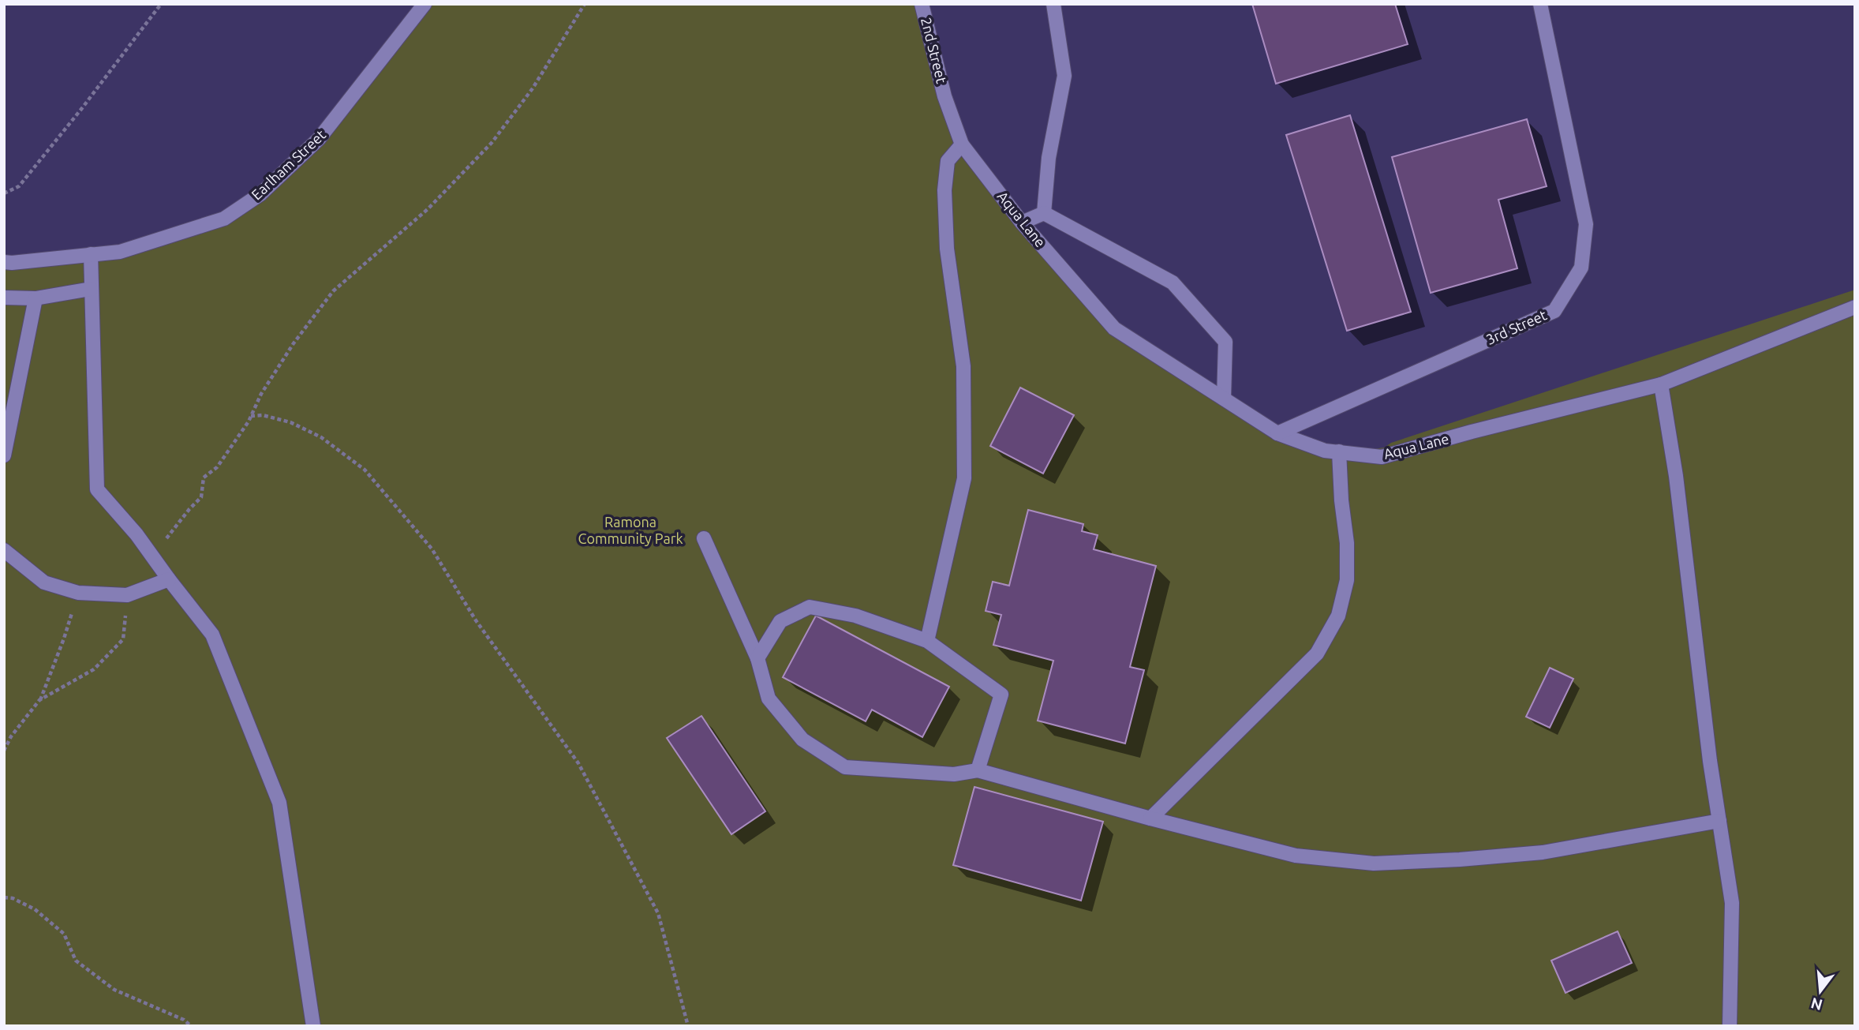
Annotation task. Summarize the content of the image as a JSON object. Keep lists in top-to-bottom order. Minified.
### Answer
{"streets":{"street":["2nd Street","Earlham Street","Aqua Lane","3rd Street"]},"crossings":[["2nd Street","Aqua Lane"],["Aqua Lane","3rd Street"]],"parks":["Ramona Community Park"],"north":"bottom"}
